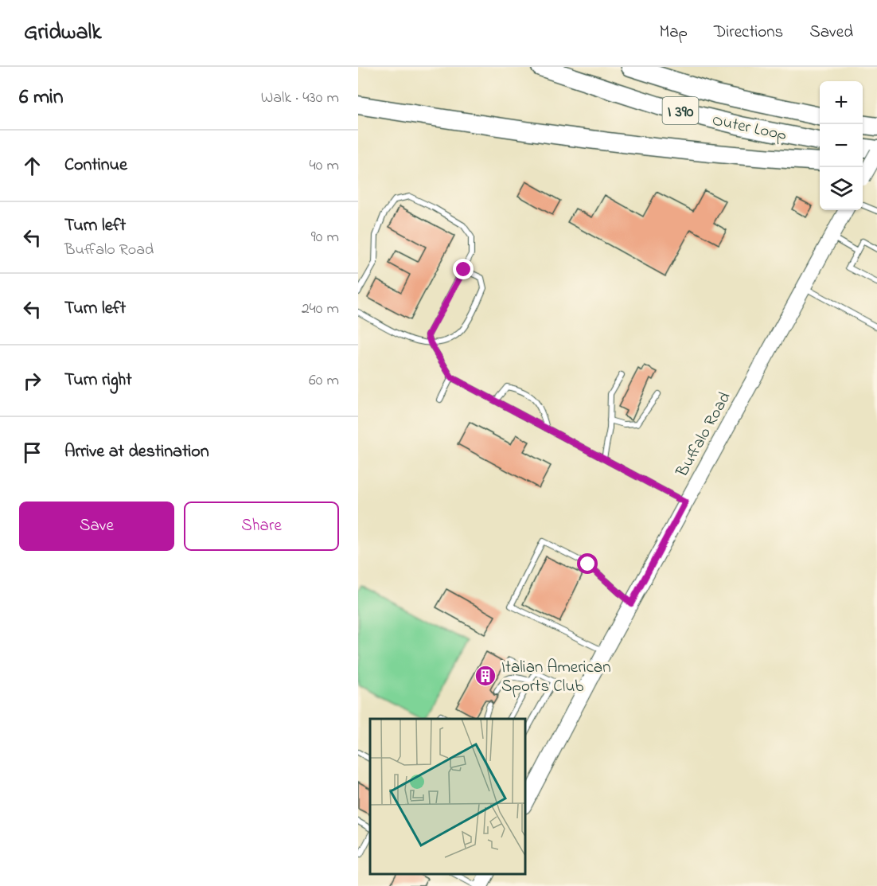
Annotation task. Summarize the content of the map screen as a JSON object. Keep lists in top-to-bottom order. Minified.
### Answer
{"streets":{"highway":["I 390","Outer Loop"],"main road":["Buffalo Road"]},"places":{"building":["Italian American Sports Club"]},"page":{"header":"Gridwalk","nav":["Map","Directions","Saved"],"heading":["6 min","Walk · 430 m"],"map_buttons":["+","−"],"list":[["Continue","40 m"],["Turn left","Buffalo Road","90 m"],["Turn left","240 m"],["Turn right","60 m"],"Arrive at destination"],"buttons":["Save","Share"]}}
